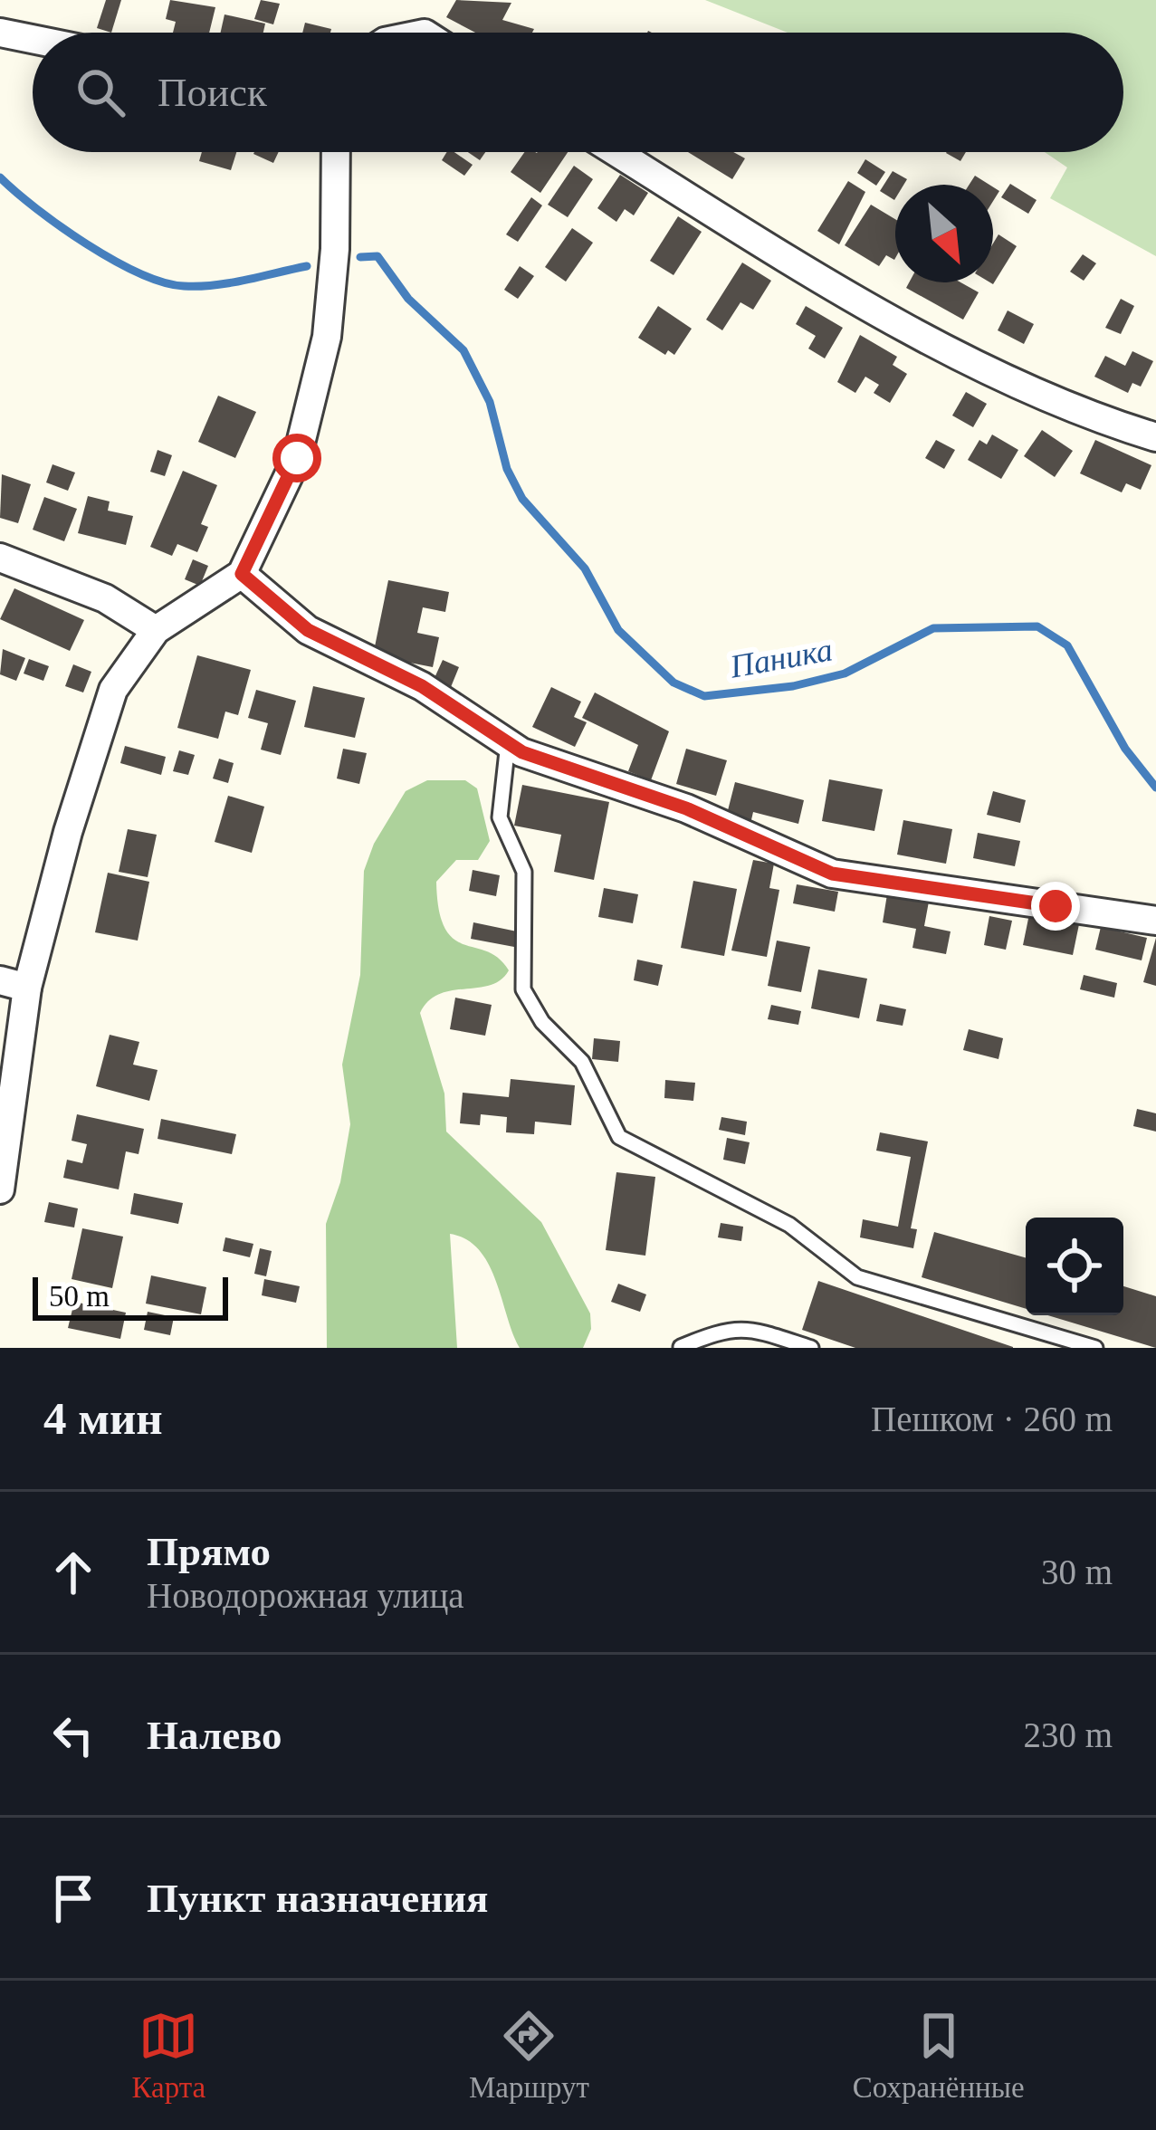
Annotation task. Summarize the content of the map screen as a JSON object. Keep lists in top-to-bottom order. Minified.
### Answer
{"water":["Паника"],"scale_bar":"50 m","north":"bottom right","page":{"search":"Поиск","scale":"50 m","heading":["4 мин","Пешком · 260 m"],"list":[["Прямо","Новодорожная улица","30 m"],["Налево","230 m"],"Пункт назначения"],"nav":["Карта","Маршрут","Сохранённые"]}}
